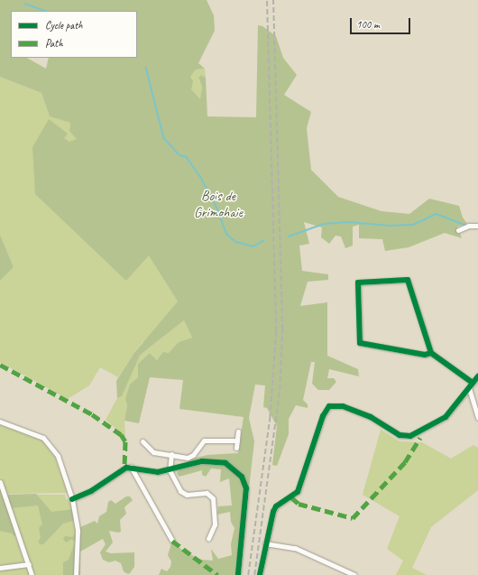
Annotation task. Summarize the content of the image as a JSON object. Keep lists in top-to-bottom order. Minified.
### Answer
{"parks":["Bois de Grimohaie"],"legend":["Cycle path","Path"],"scale_bar":"100 m"}
